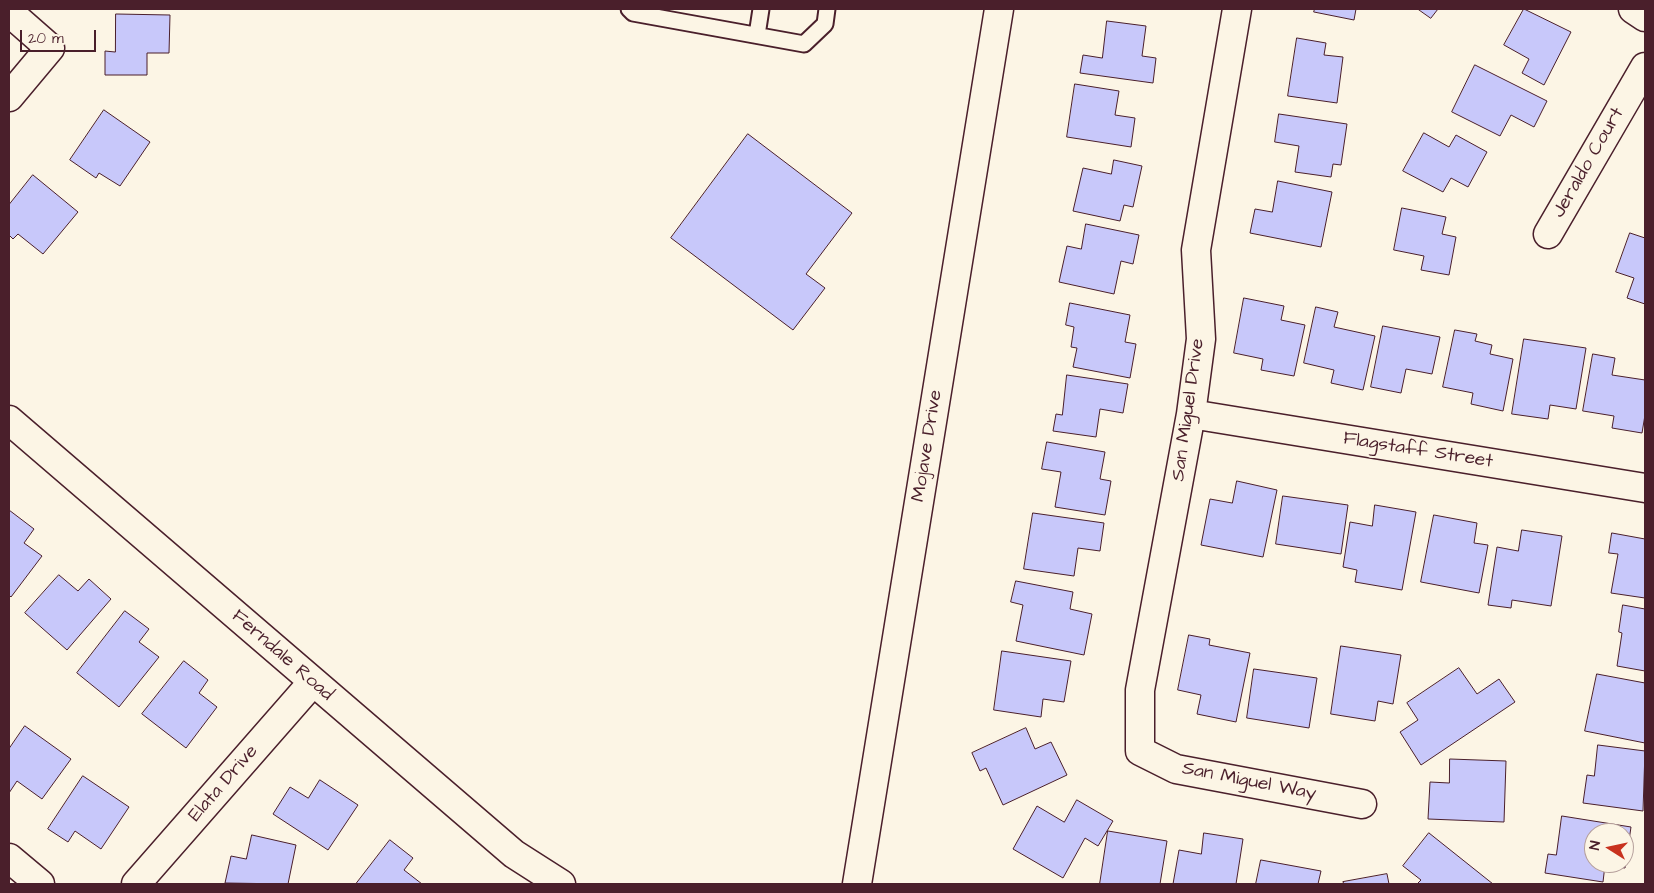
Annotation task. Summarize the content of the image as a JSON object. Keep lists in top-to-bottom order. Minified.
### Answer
{"streets":{"street":["Jeraldo Court","San Miguel Drive","Mojave Drive","Flagstaff Street","Ferndale Road","San Miguel Way","Elata Drive"]},"crossings":[["San Miguel Drive","Flagstaff Street"],["San Miguel Drive","San Miguel Way"],["Ferndale Road","Elata Drive"]],"scale_bar":"20 m","north":"left"}
